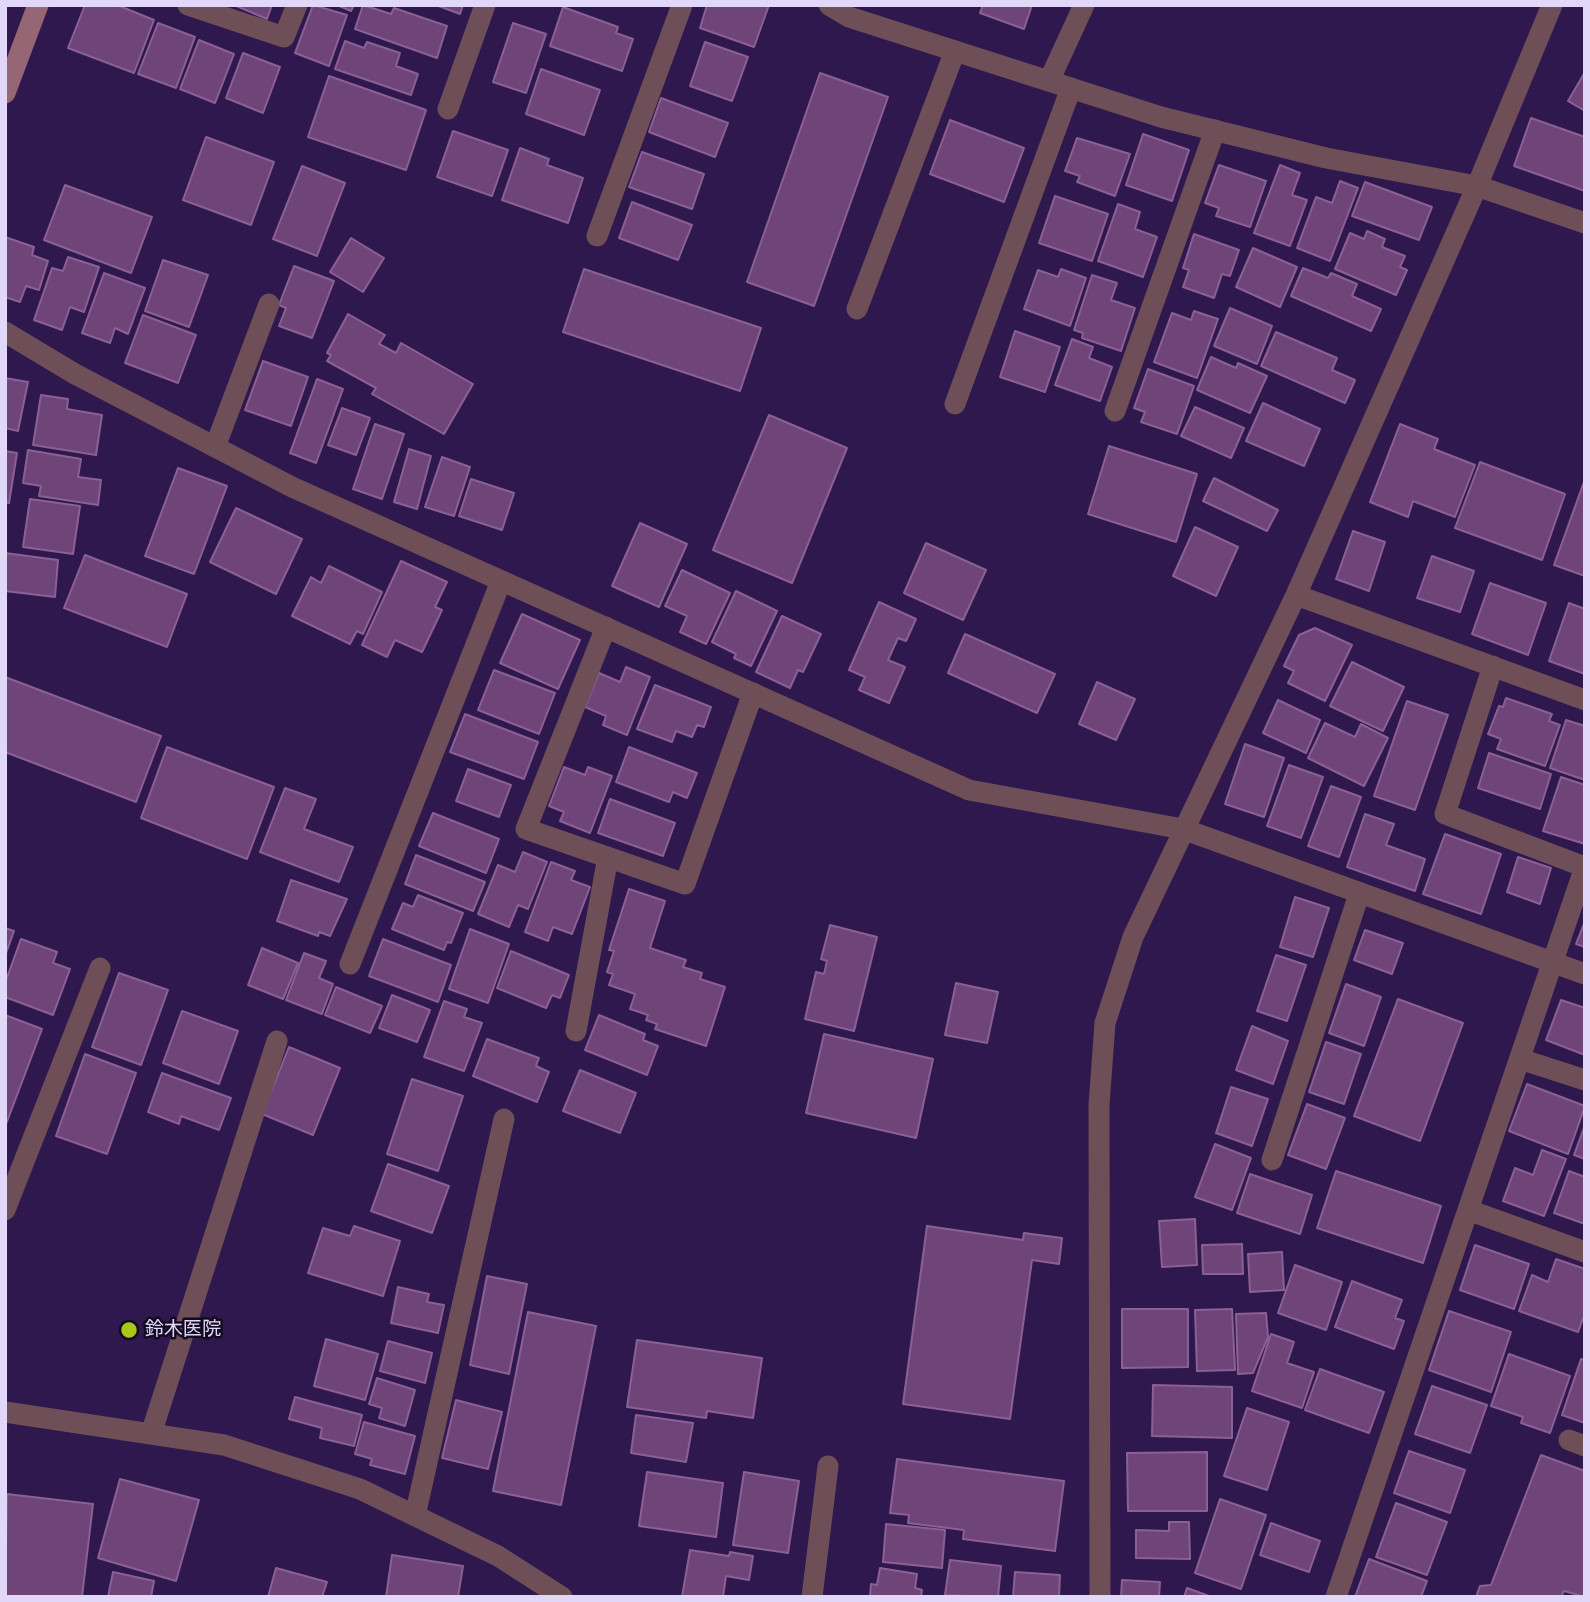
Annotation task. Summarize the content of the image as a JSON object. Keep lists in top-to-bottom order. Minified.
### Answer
{"places":["鈴木医院"]}
